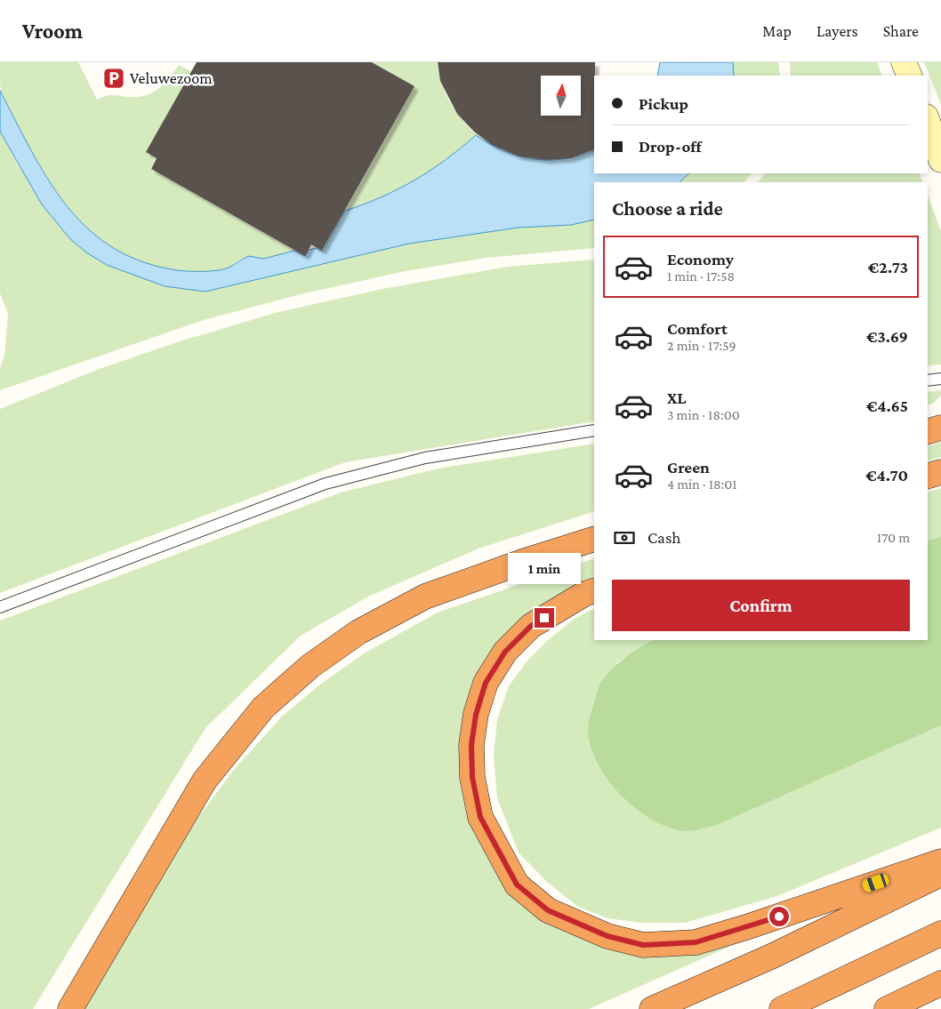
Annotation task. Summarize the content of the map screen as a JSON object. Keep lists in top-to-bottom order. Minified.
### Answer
{"places":{"parking":["Veluwezoom"]},"north":"top","page":{"header":"Vroom","nav":["Map","Layers","Share"],"banner":["Pickup","Drop-off"],"heading":"Choose a ride","list":[{"name":"Economy","note":"1 min · 17:58","value":"€2.73"},{"name":"Comfort","note":"2 min · 17:59","value":"€3.69"},{"name":"XL","note":"3 min · 18:00","value":"€4.65"},{"name":"Green","note":"4 min · 18:01","value":"€4.70"}],"pay":["Cash","170 m"],"bubble":"1 min","buttons":"Confirm"}}
